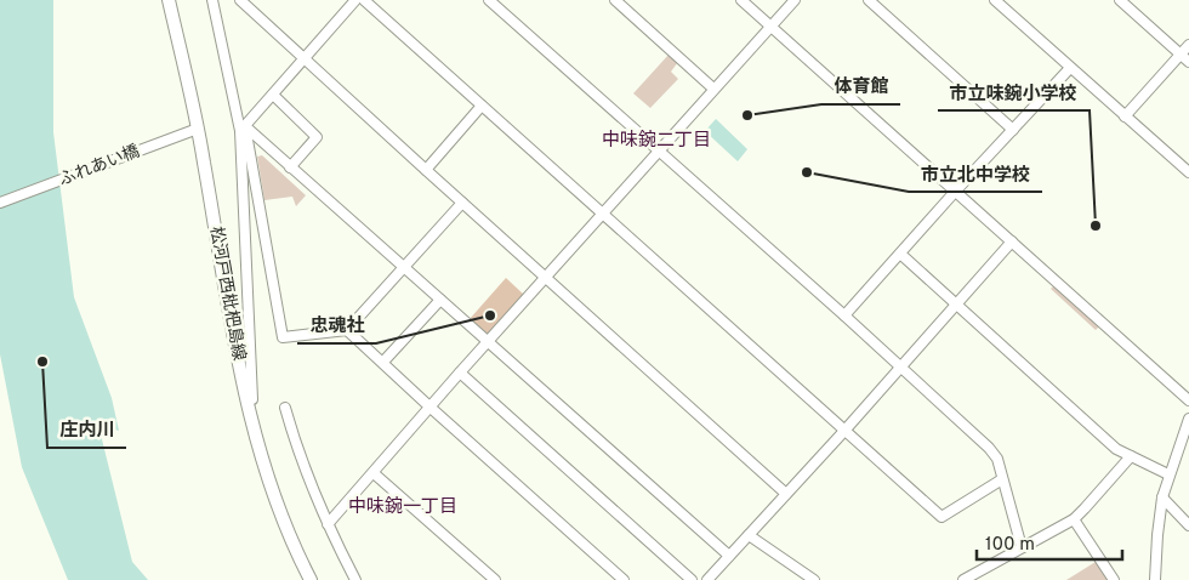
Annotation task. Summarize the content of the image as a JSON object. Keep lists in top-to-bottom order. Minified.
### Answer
{"streets":{"main road":["松河戸西枇杷島線"],"street":["ふれあい橋"]},"crossings":[["ふれあい橋","松河戸西枇杷島線"]],"districts":["中味鋺二丁目","中味鋺一丁目"],"places":["体育館","市立北中学校","市立味鋺小学校","忠魂社","庄内川"],"scale_bar":"100 m"}
